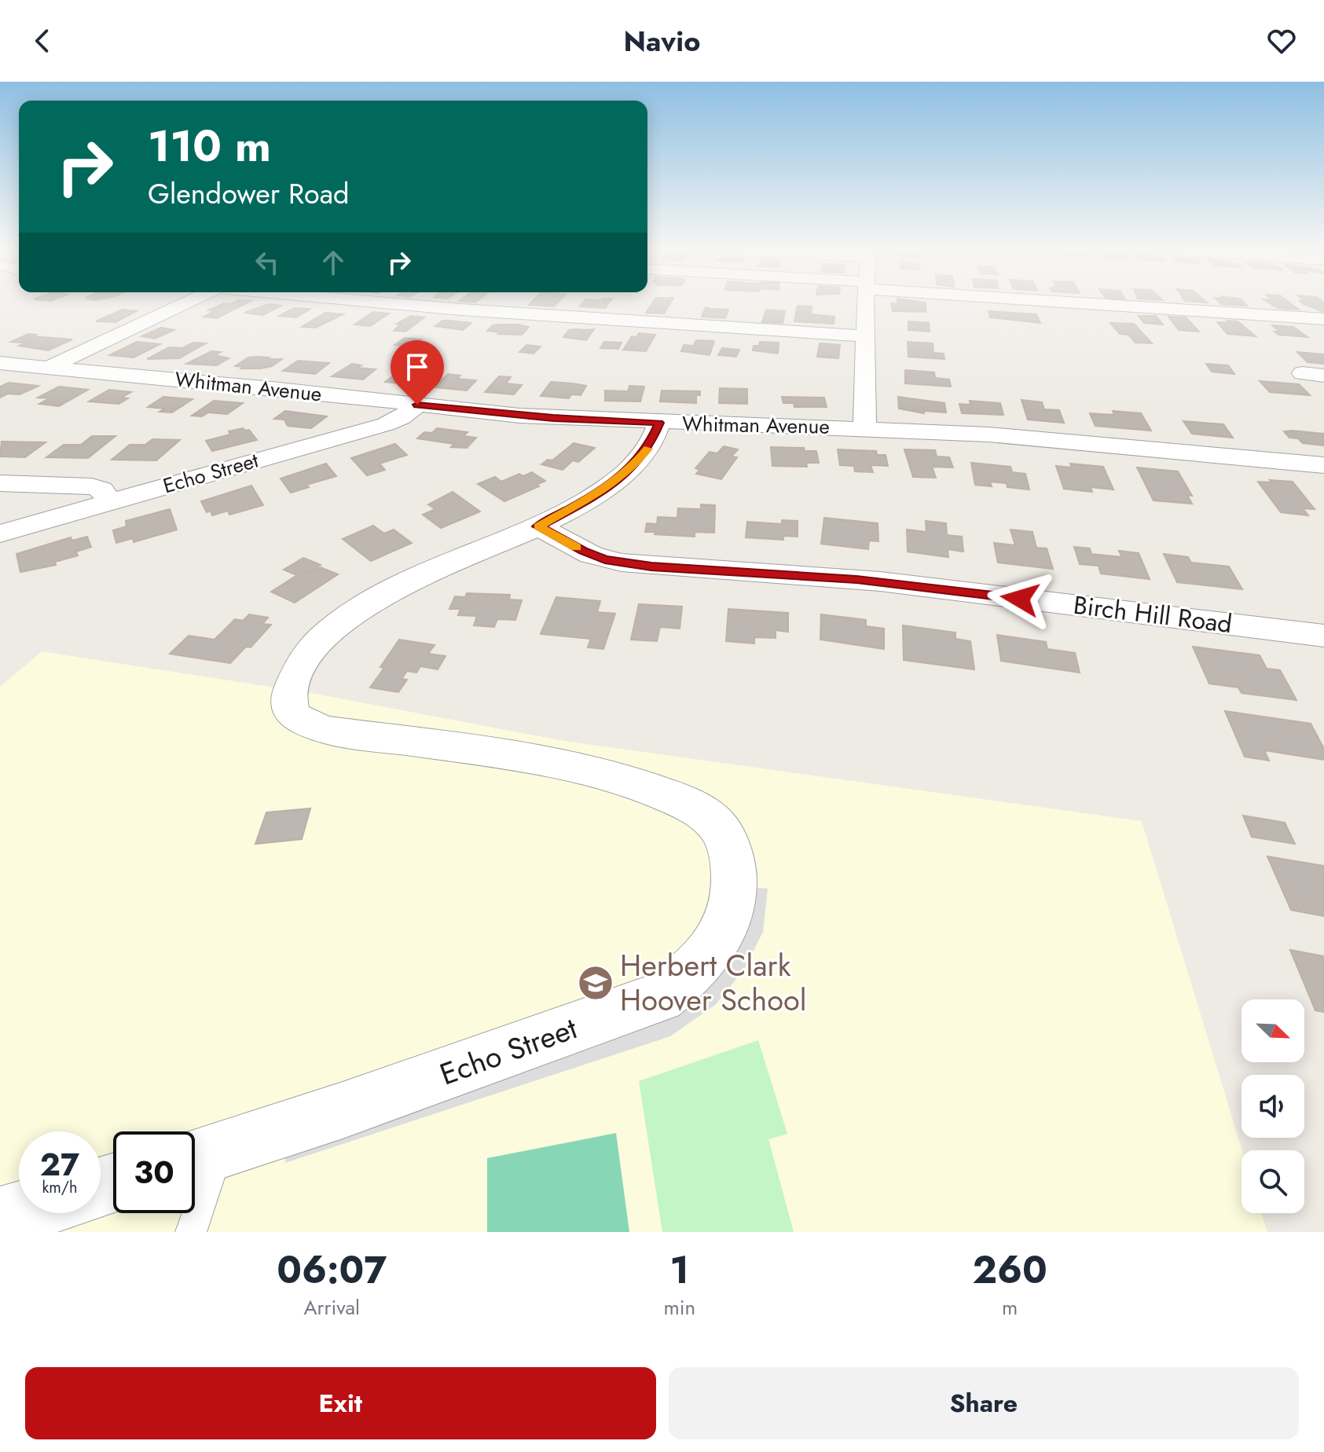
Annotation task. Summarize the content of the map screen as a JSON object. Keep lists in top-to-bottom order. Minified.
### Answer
{"streets":{"street":["Whitman Avenue","Echo Street","Birch Hill Road"]},"crossings":[["Whitman Avenue","Echo Street"],["Echo Street","Birch Hill Road"]],"places":{"school or university":["Herbert Clark Hoover School"]},"north":"bottom right","page":{"header":"Navio","turn":["110 m","Glendower Road"],"speed":"27 km/h","limit":"30","eta":["06:07","Arrival","1","min","260","m"],"buttons":["Exit","Share"]}}
